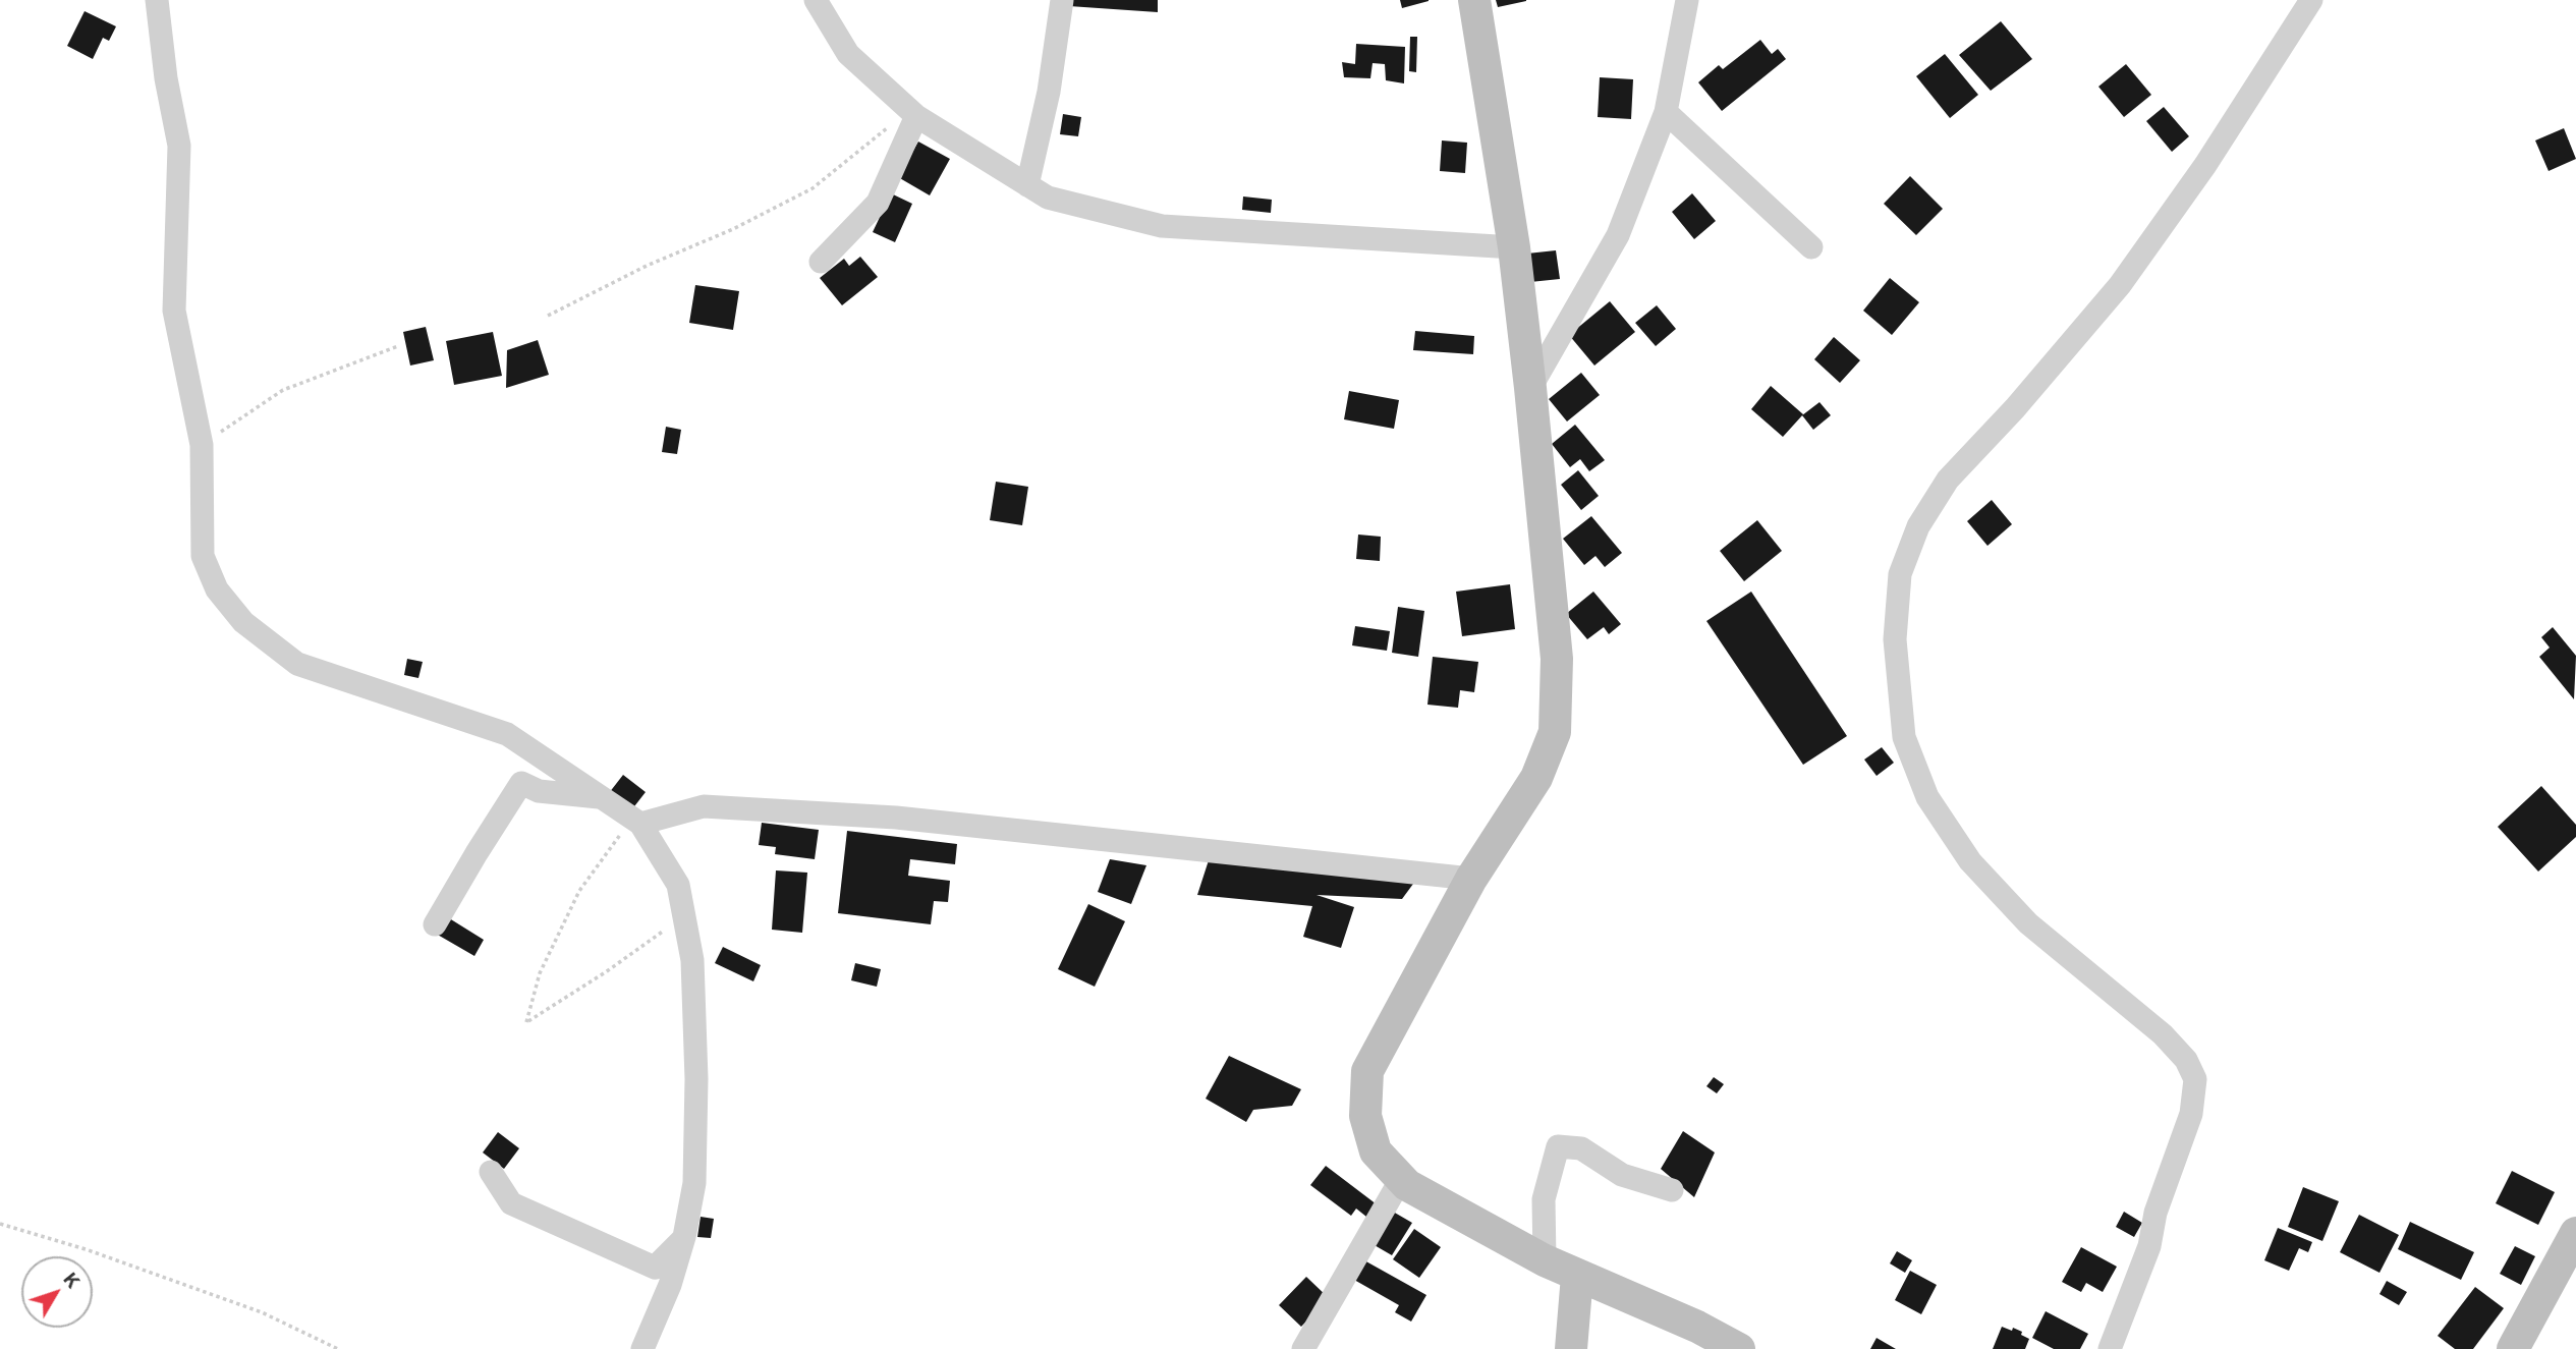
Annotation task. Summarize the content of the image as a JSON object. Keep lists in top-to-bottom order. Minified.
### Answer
{"north":"top right"}
